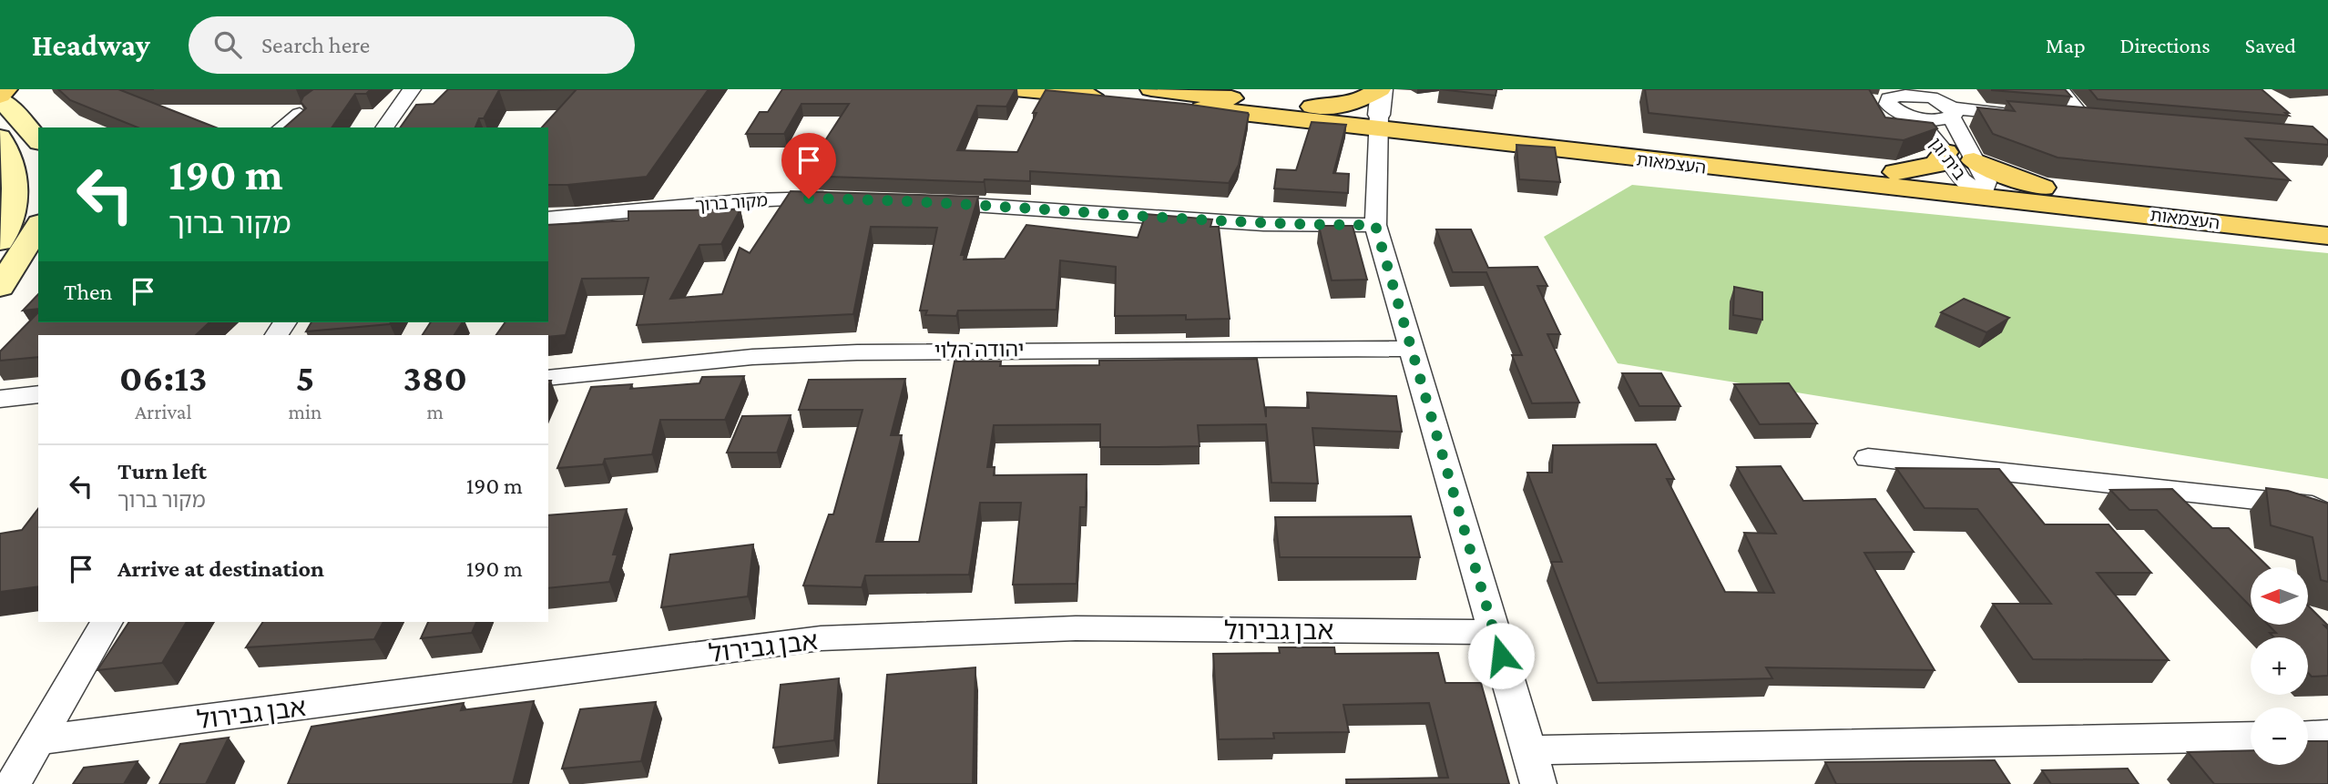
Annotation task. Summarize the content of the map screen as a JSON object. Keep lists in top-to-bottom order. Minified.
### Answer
{"streets":{"main road":["העצמאות"],"street":["בית וגן","מקור ברוך","יהודה הלוי","אבן גבירול"]},"crossings":[["בית וגן","העצמאות"]],"north":"left","page":{"header":"Headway","search":"Search here","nav":["Map","Directions","Saved"],"turn":["190 m","מקור ברוך"],"then":"Then","eta":["06:13","Arrival","5","min","380","m"],"list":[{"name":"Turn left","note":"מקור ברוך","value":"190 m"},{"name":"Arrive at destination","value":"190 m"}],"map_buttons":["+","−"]}}
